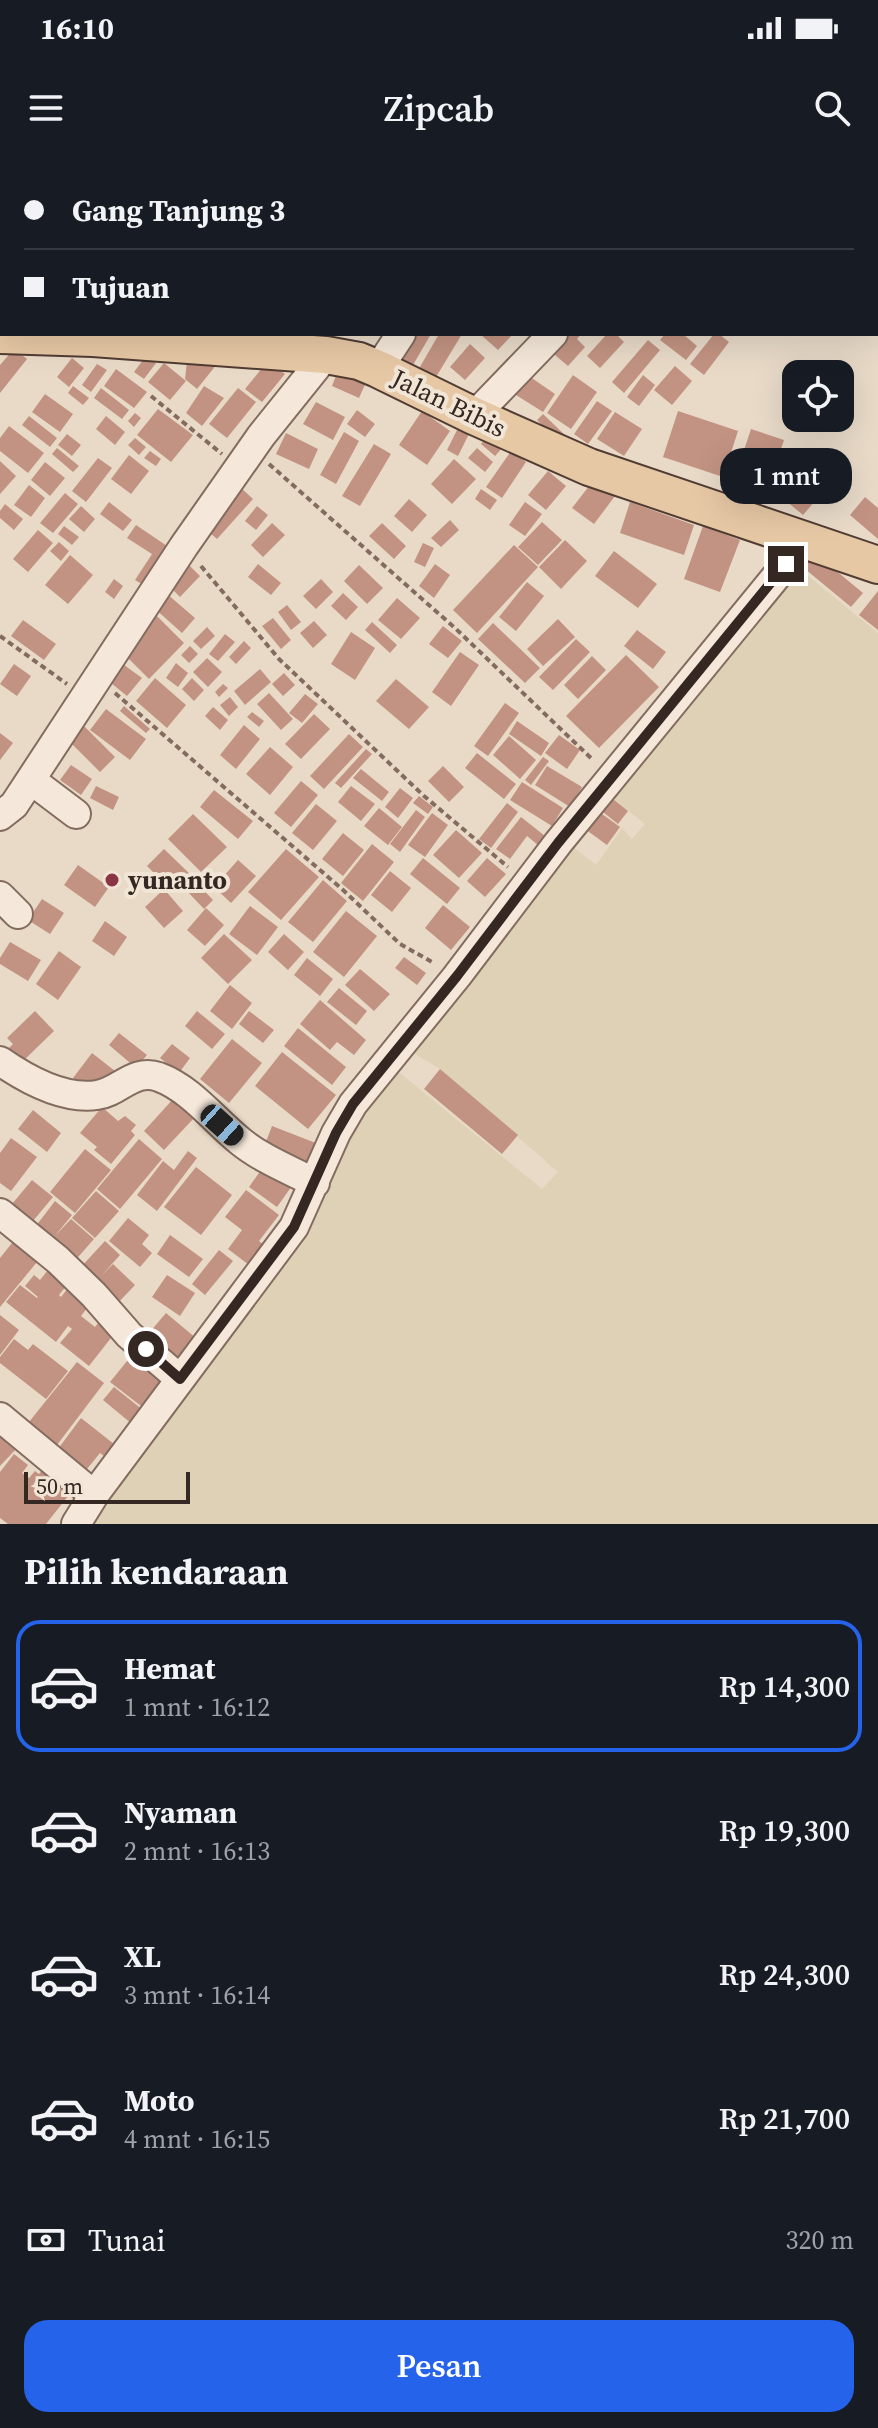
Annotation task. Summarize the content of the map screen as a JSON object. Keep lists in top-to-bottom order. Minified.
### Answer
{"streets":{"main road":["Jalan Bibis"]},"places":["yunanto"],"scale_bar":"50 m","page":{"status":"16:10","header":"Zipcab","banner":["Gang Tanjung 3","Tujuan"],"bubble":"1 mnt","scale":"50 m","heading":"Pilih kendaraan","list":[{"name":"Hemat","note":"1 mnt · 16:12","value":"Rp 14,300"},{"name":"Nyaman","note":"2 mnt · 16:13","value":"Rp 19,300"},{"name":"XL","note":"3 mnt · 16:14","value":"Rp 24,300"},{"name":"Moto","note":"4 mnt · 16:15","value":"Rp 21,700"}],"pay":["Tunai","320 m"],"buttons":"Pesan"}}
